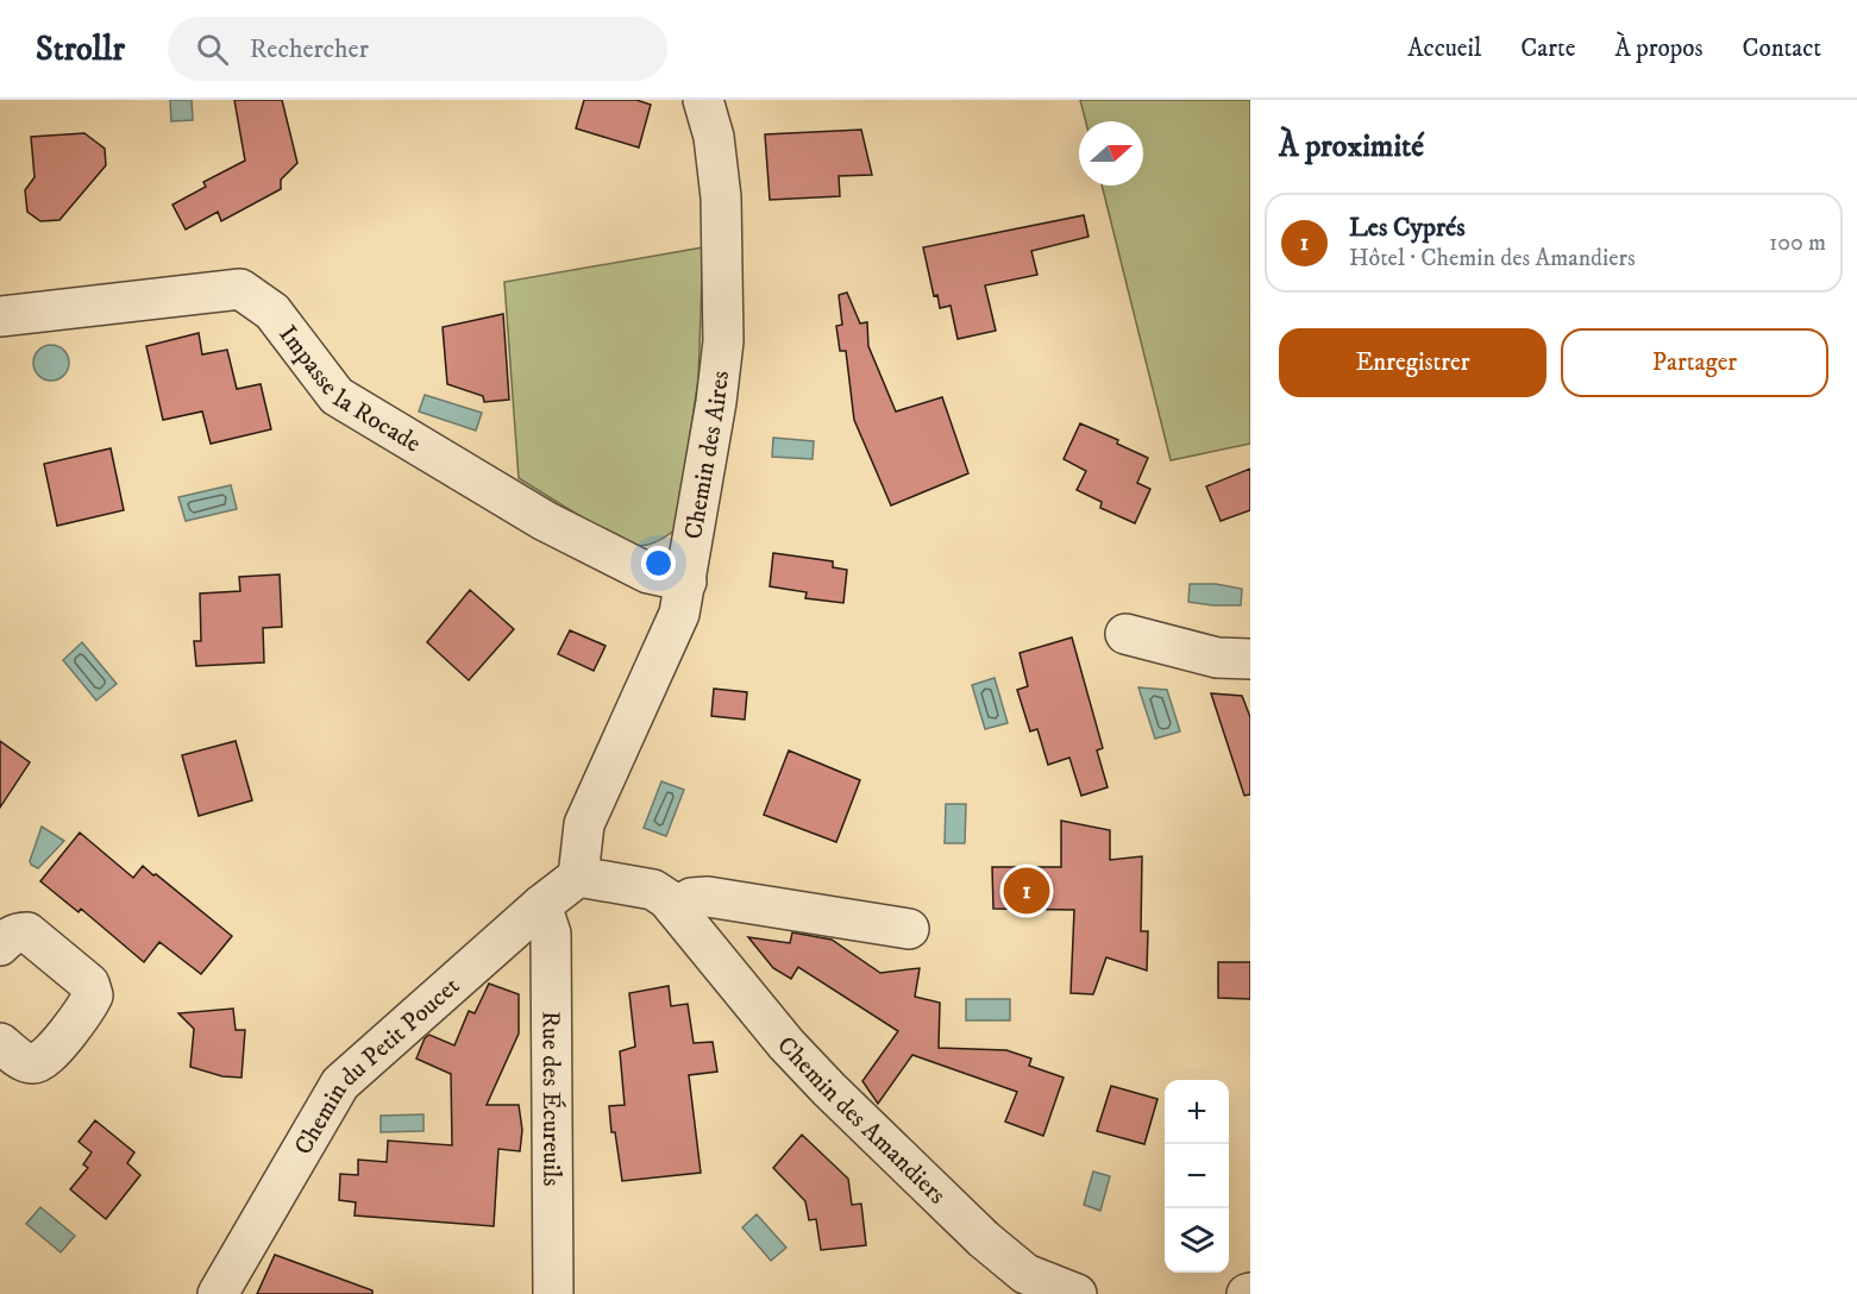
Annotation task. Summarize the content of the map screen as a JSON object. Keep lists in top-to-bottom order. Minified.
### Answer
{"streets":{"street":["Impasse la Rocade","Chemin des Aires","Chemin du Petit Poucet","Rue des Écureuils","Chemin des Amandiers"]},"crossings":[["Impasse la Rocade","Chemin des Aires"],["Chemin des Aires","Chemin du Petit Poucet"],["Chemin des Aires","Chemin des Amandiers"],["Chemin du Petit Poucet","Rue des Écureuils"],["Chemin du Petit Poucet","Chemin des Amandiers"]],"north":"right","page":{"header":"Strollr","search":"Rechercher","nav":["Accueil","Carte","À propos","Contact"],"heading":"À proximité","list":[{"mark":"1","name":"Les Cyprés","note":"Hôtel · Chemin des Amandiers","value":"100 m"}],"buttons":["Enregistrer","Partager"],"pins":"1","map_buttons":["+","−"]}}
